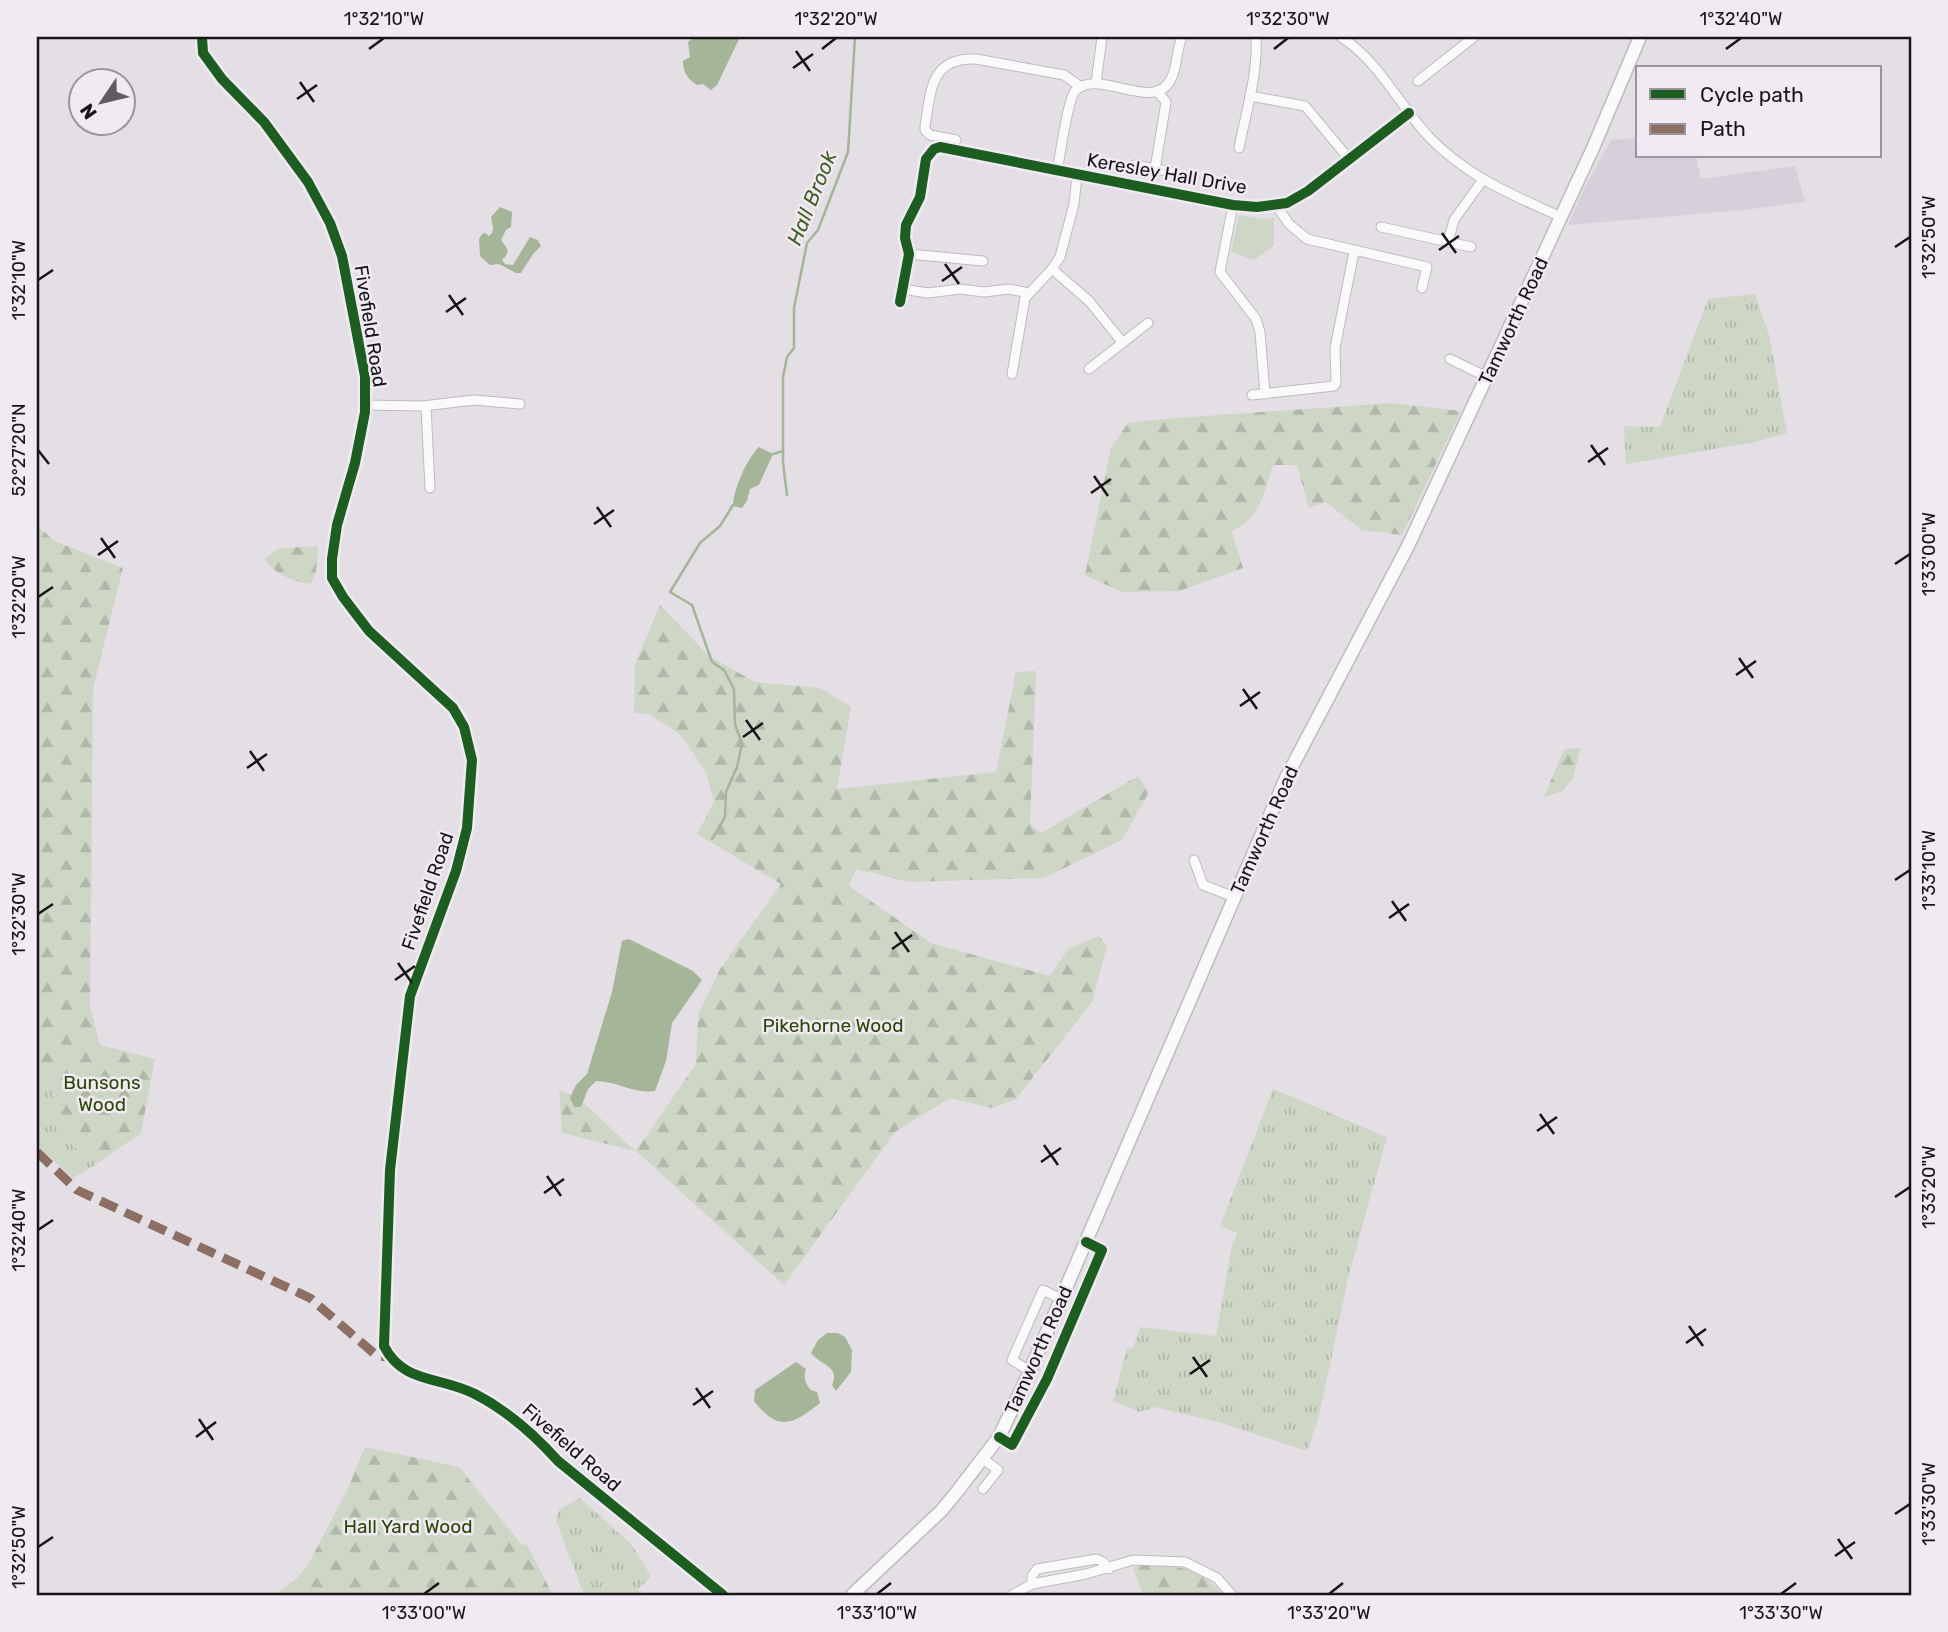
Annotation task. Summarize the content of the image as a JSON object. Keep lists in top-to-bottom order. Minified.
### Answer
{"streets":{"main road":["Tamworth Road"],"street":["Keresley Hall Drive","Fivefield Road"]},"water":["Hall Brook"],"parks":["Pikehorne Wood","Bunsons Wood","Hall Yard Wood"],"legend":["Cycle path","Path"],"north":"bottom left","coordinates":["1°32'10\"W","1°32'20\"W","1°32'30\"W","1°32'40\"W","1°32'50\"W","52°27'20\"N","1°33'00\"W","1°33'10\"W","1°33'20\"W","1°33'30\"W"]}
